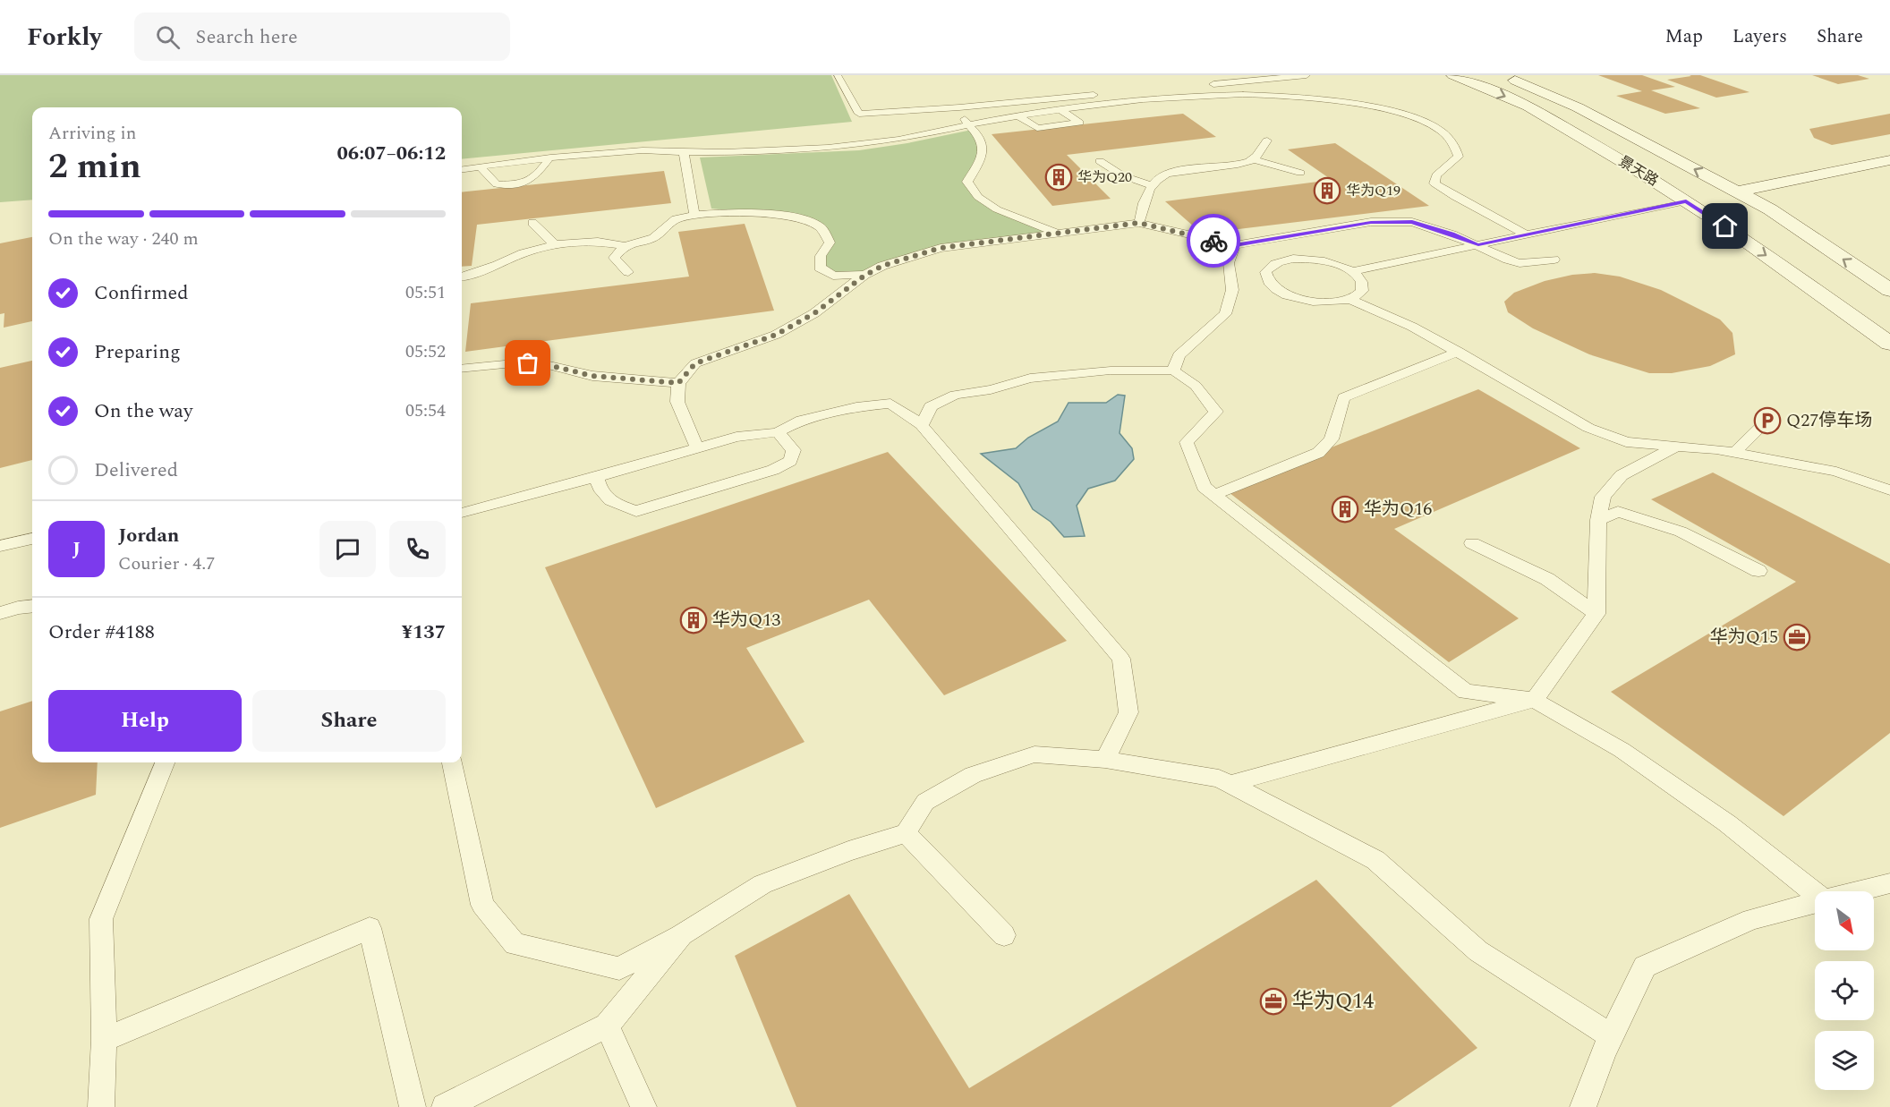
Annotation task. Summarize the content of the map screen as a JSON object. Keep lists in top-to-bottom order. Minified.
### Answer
{"streets":{"street":["景天路"]},"places":{"building":["华为Q20","华为Q19","华为Q16","华为Q13"],"parking":["Q27停车场"],"office":["华为Q15","华为Q14"]},"north":"bottom right","page":{"header":"Forkly","search":"Search here","nav":["Map","Layers","Share"],"heading":["2 min","Arriving in","06:07–06:12"],"panel":["Jordan","Courier · 4.7","Order #4188","¥137"],"bar":"On the way · 240 m","list":[["Confirmed","05:51"],["Preparing","05:52"],["On the way","05:54"],"Delivered"],"round":"J","buttons":["Help","Share"]}}
